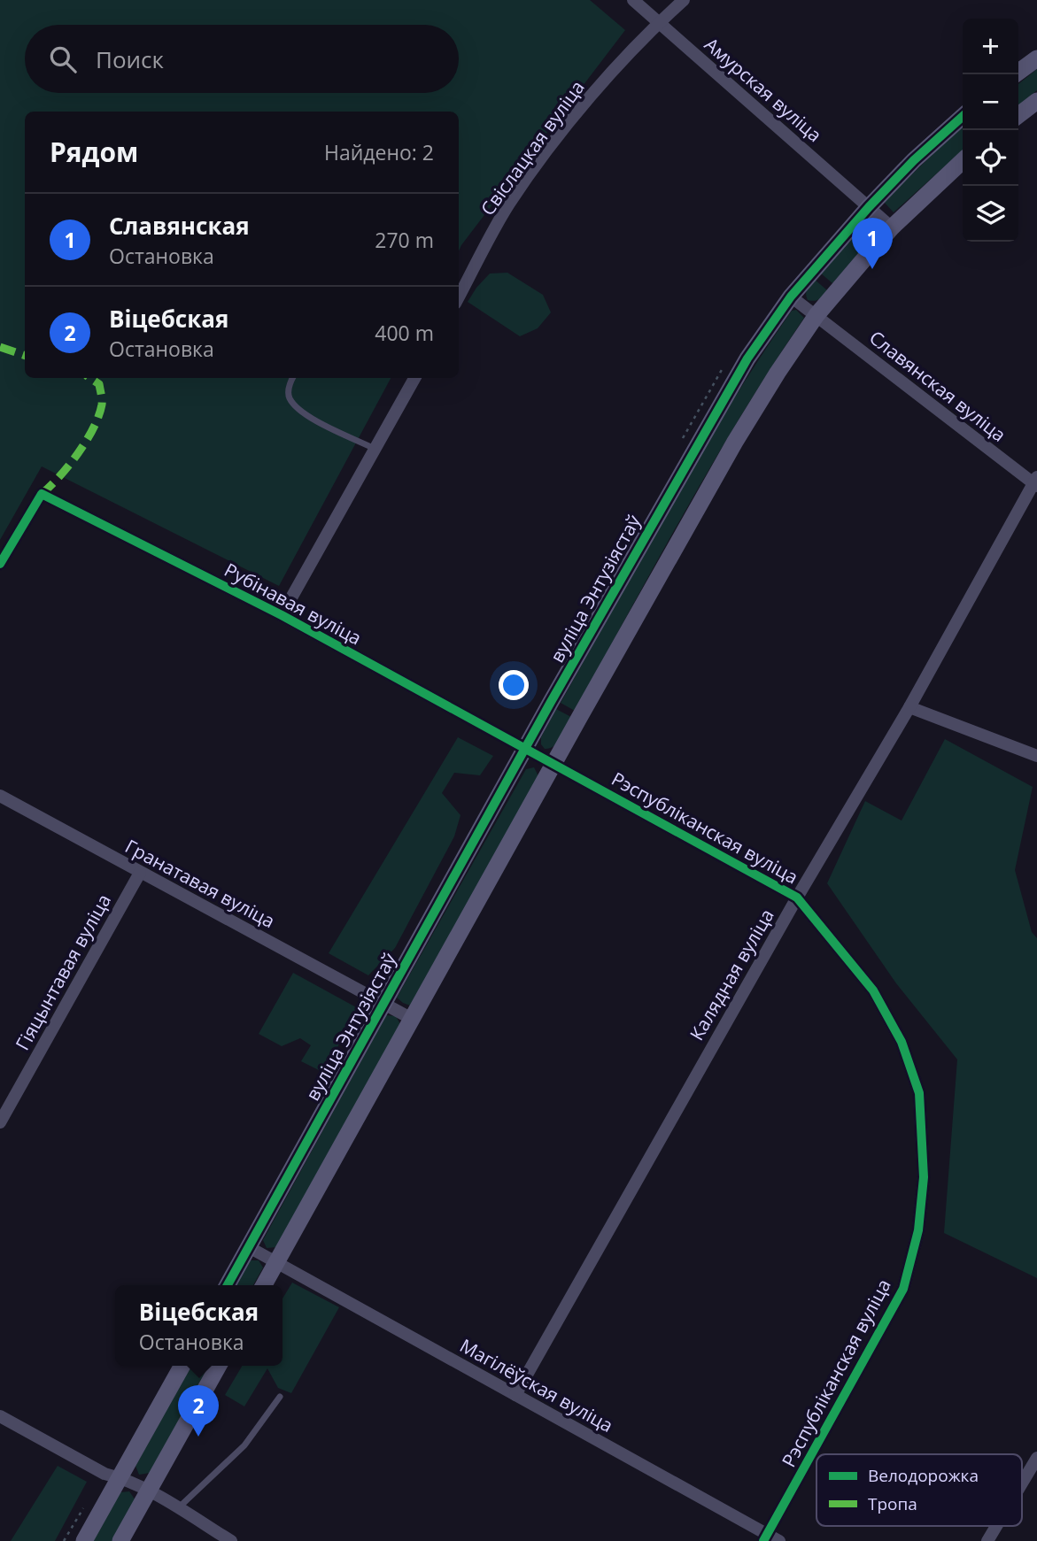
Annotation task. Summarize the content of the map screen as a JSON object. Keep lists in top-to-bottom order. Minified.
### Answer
{"streets":{"street":["Амурская вуліца","Свіслацкая вуліца","Славянская вуліца","вуліца Энтузіястаў","Рубінавая вуліца","Рэспубліканская вуліца","Гранатавая вуліца","Гіяцынтавая вуліца","Калядная вуліца","Магілёўская вуліца"]},"crossings":[["Амурская вуліца","Свіслацкая вуліца"],["Амурская вуліца","вуліца Энтузіястаў"],["Славянская вуліца","вуліца Энтузіястаў"],["Славянская вуліца","Калядная вуліца"],["вуліца Энтузіястаў","Рубінавая вуліца"],["вуліца Энтузіястаў","Гранатавая вуліца"],["вуліца Энтузіястаў","Магілёўская вуліца"],["Рубінавая вуліца","Рэспубліканская вуліца"],["Рэспубліканская вуліца","Калядная вуліца"],["Рэспубліканская вуліца","Магілёўская вуліца"],["Гранатавая вуліца","Гіяцынтавая вуліца"],["Калядная вуліца","Магілёўская вуліца"]],"legend":["Велодорожка","Тропа"],"page":{"map_buttons":["+","−"],"search":"Поиск","heading":["Рядом","Найдено: 2"],"list":[{"mark":"1","name":"Славянская","note":"Остановка","value":"270 m"},{"mark":"2","name":"Віцебская","note":"Остановка","value":"400 m"}],"pins":["1","2"],"popup":["Віцебская","Остановка"]}}
